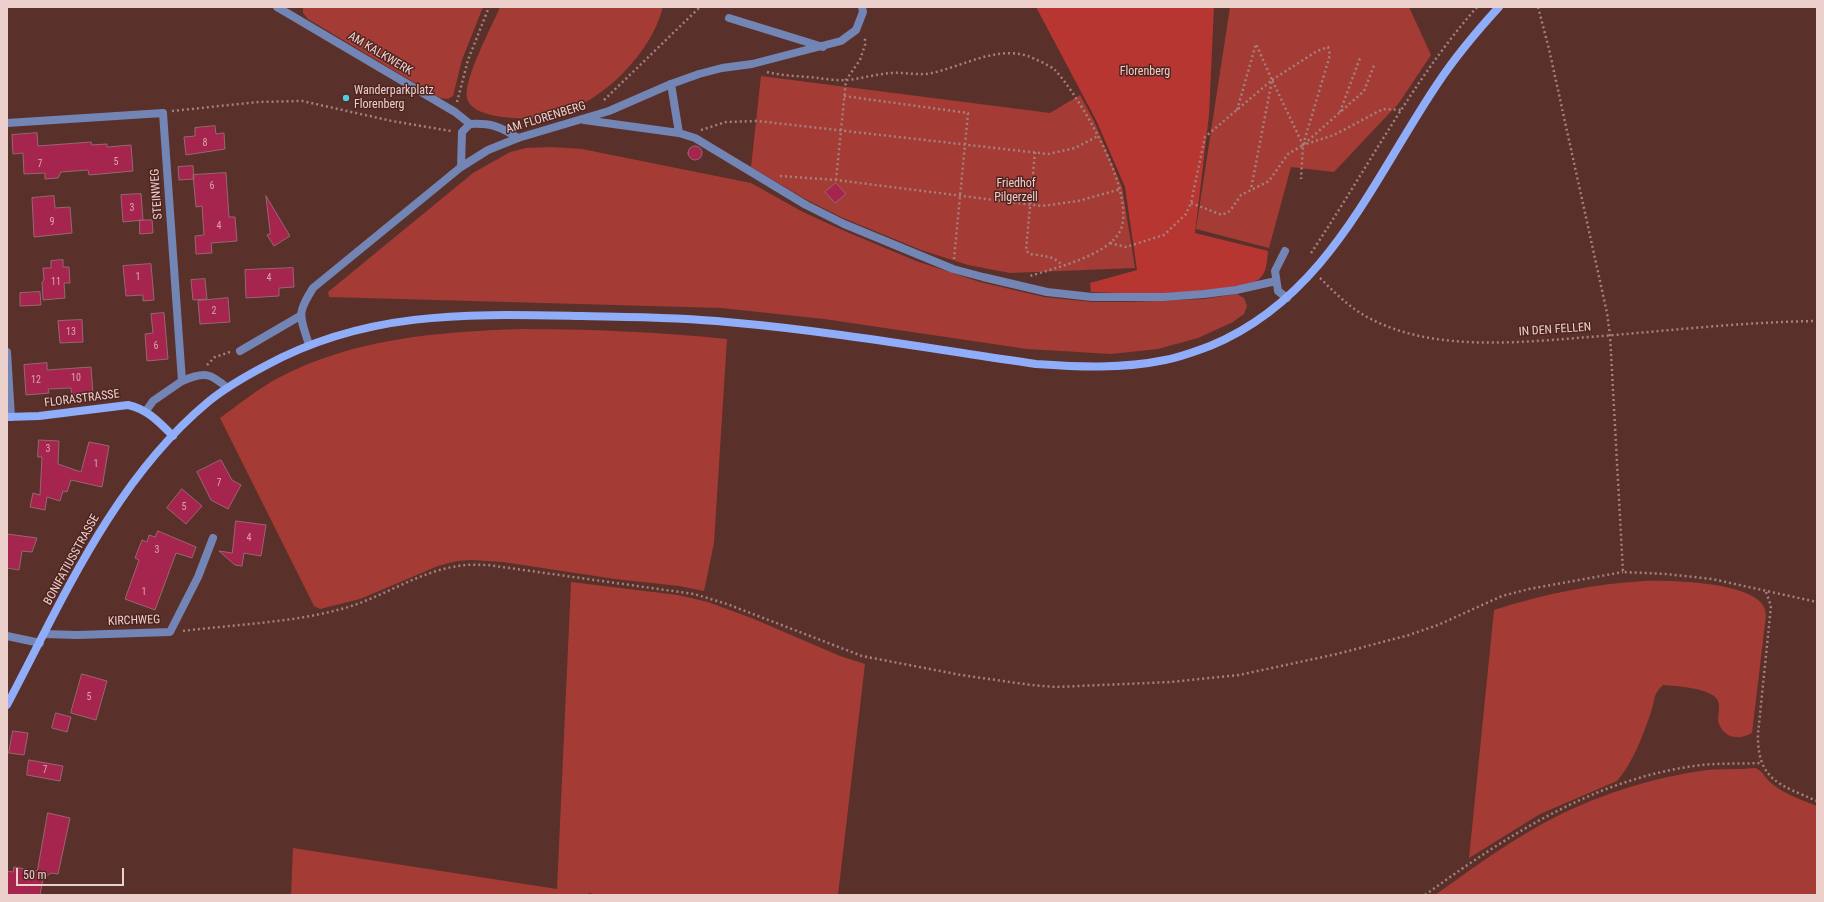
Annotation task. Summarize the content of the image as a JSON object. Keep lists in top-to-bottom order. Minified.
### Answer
{"streets":{"street":["AM KALKWERK","AM FLORENBERG","STEINWEG","FLORASTRASSE","BONIFATIUSSTRASSE","KIRCHWEG"],"path":["IN DEN FELLEN"]},"crossings":[["IN DEN FELLEN","BONIFATIUSSTRASSE"],["FLORASTRASSE","BONIFATIUSSTRASSE"],["BONIFATIUSSTRASSE","KIRCHWEG"]],"parks":["Florenberg","Friedhof Pilgerzell"],"places":["Wanderparkplatz Florenberg"],"house_numbers":["8","5","7","6","3","9","4","1","4","11","2","13","6","10","12","3","1","7","5","4","3","1","5","7"],"scale_bar":"50 m"}
